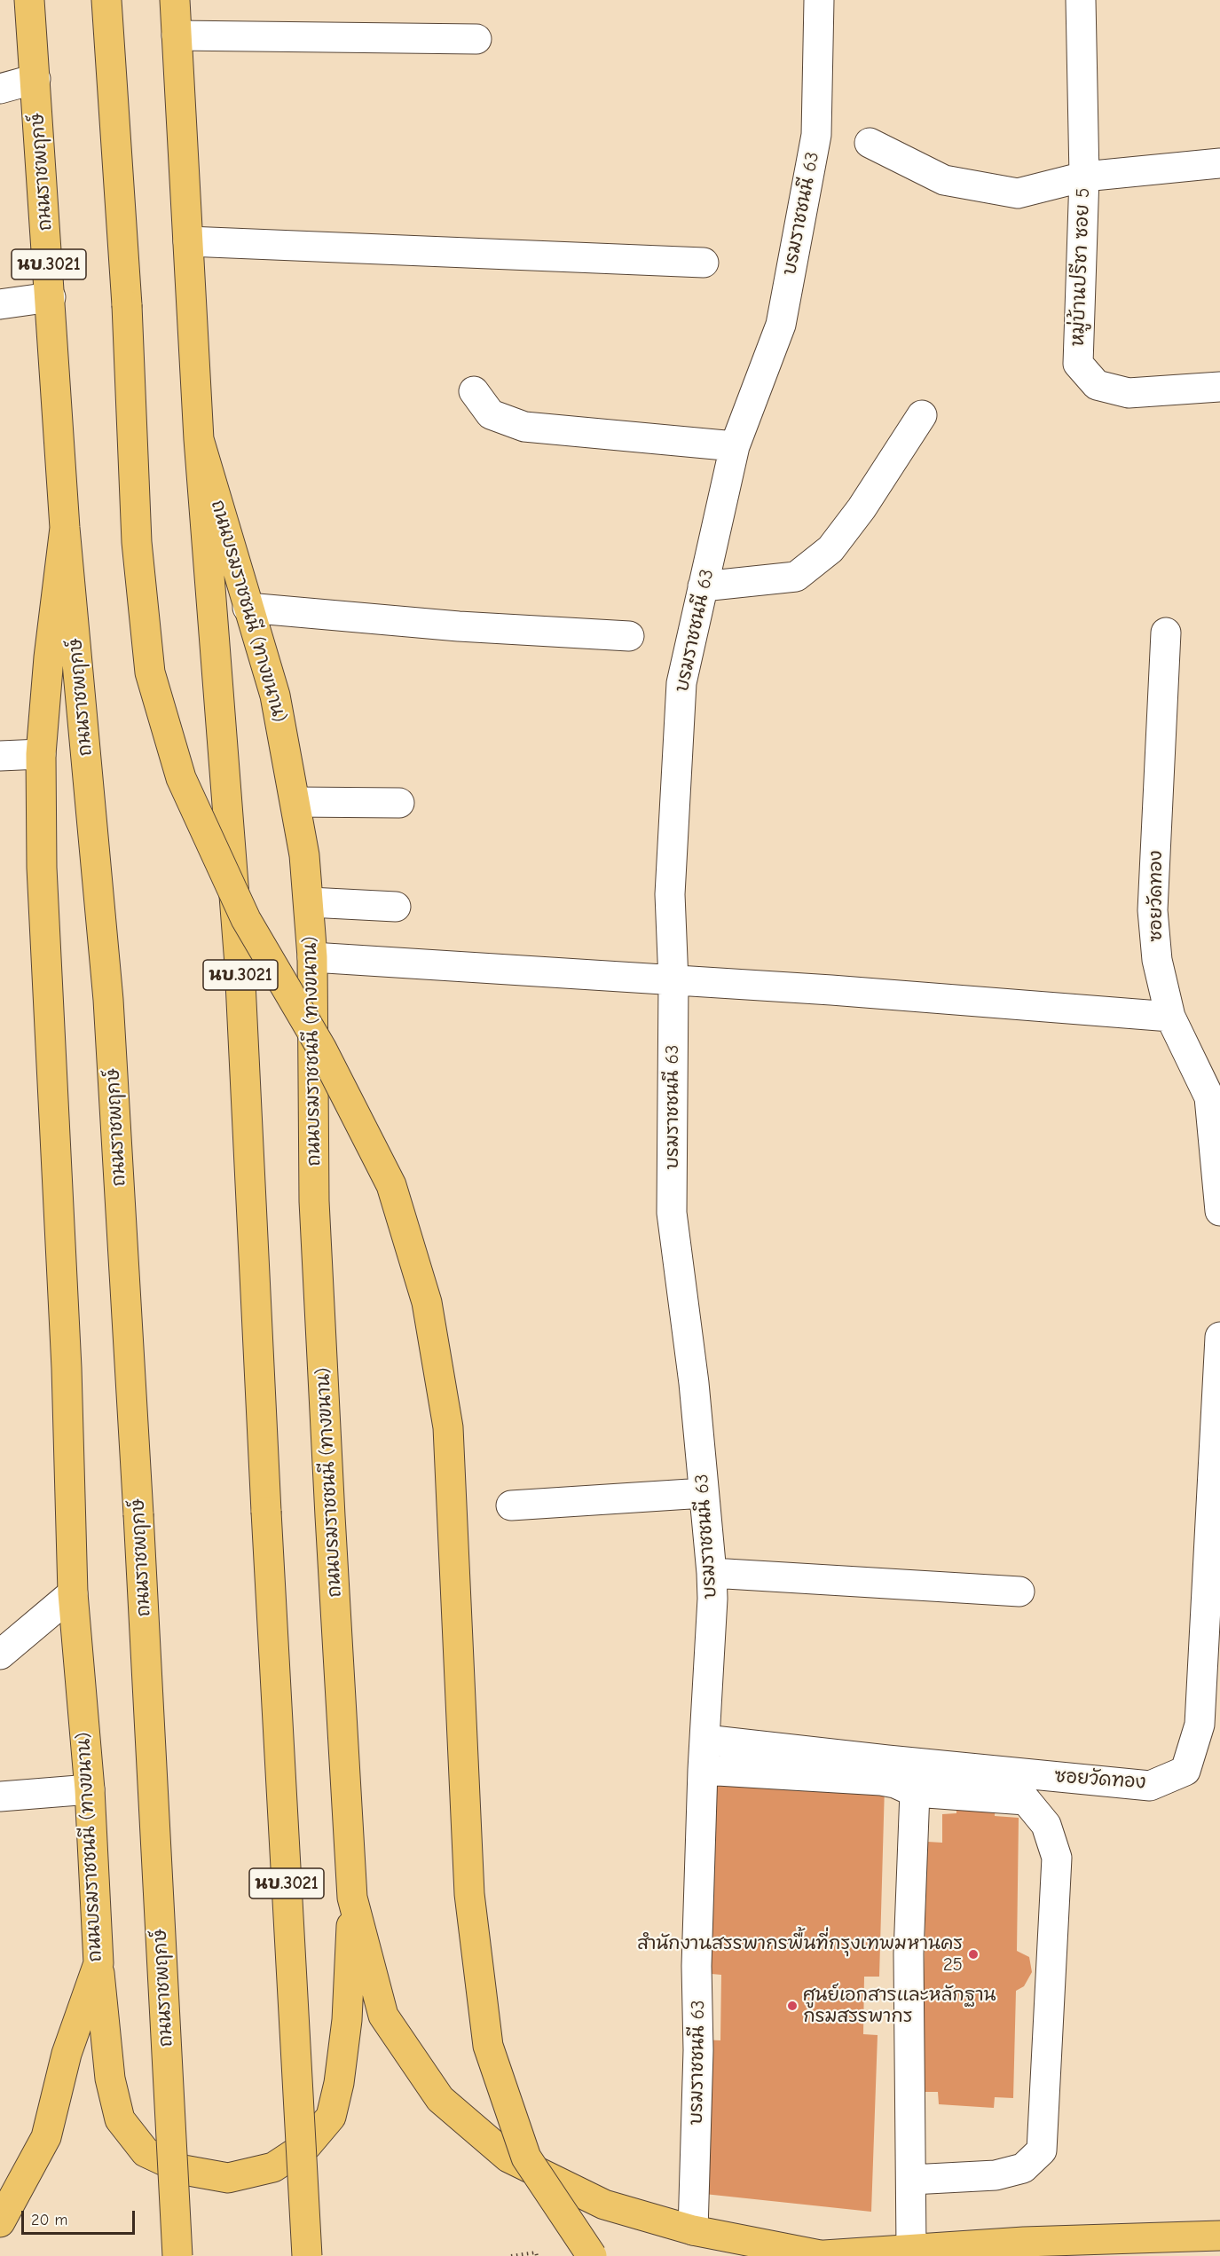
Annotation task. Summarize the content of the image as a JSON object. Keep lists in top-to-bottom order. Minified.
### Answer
{"streets":{"main road":["ถนนราชพฤกษ์","นบ.3021","ถนนบรมราชชนนี (ทางขนาน)"],"street":["บรมราชชนนี 63","หมู่บ้านปรีชา ซอย 5","ซอยวัดทอง"]},"crossings":[["ถนนราชพฤกษ์","ถนนบรมราชชนนี (ทางขนาน)"],["บรมราชชนนี 63","ถนนบรมราชชนนี (ทางขนาน)"],["บรมราชชนนี 63","ซอยวัดทอง"],["นบ.3021","ถนนบรมราชชนนี (ทางขนาน)"]],"places":["สำนักงานสรรพากรพื้นที่กรุงเทพมหานคร 25","ศูนย์เอกสารและหลักฐาน กรมสรรพากร"],"scale_bar":"20 m"}
